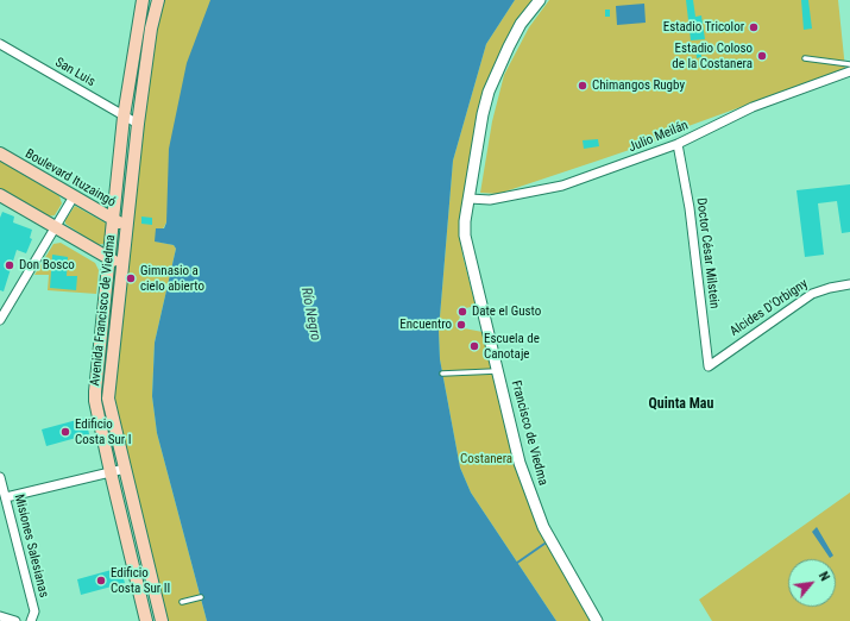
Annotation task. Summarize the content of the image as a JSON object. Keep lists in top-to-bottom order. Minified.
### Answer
{"streets":{"main road":["Boulevard Ituzaingó","Avenida Francisco de Viedma"],"street":["San Luis","Julio Meilán","Doctor César Milstein","Alcides D'Orbigny","Francisco de Viedma","Misiones Salesianas"]},"crossings":[["San Luis","Avenida Francisco de Viedma"],["Julio Meilán","Doctor César Milstein"],["Julio Meilán","Francisco de Viedma"],["Boulevard Ituzaingó","Avenida Francisco de Viedma"],["Doctor César Milstein","Alcides D'Orbigny"]],"districts":["Quinta Mau"],"water":["Río Negro"],"parks":["Costanera"],"places":["Estadio Tricolor","Estadio Coloso de la Costanera","Chimangos Rugby","Don Bosco","Gimnasio a cielo abierto","Date el Gusto","Encuentro","Escuela de Canotaje","Edificio Costa Sur I","Edificio Costa Sur II"],"north":"top right"}
